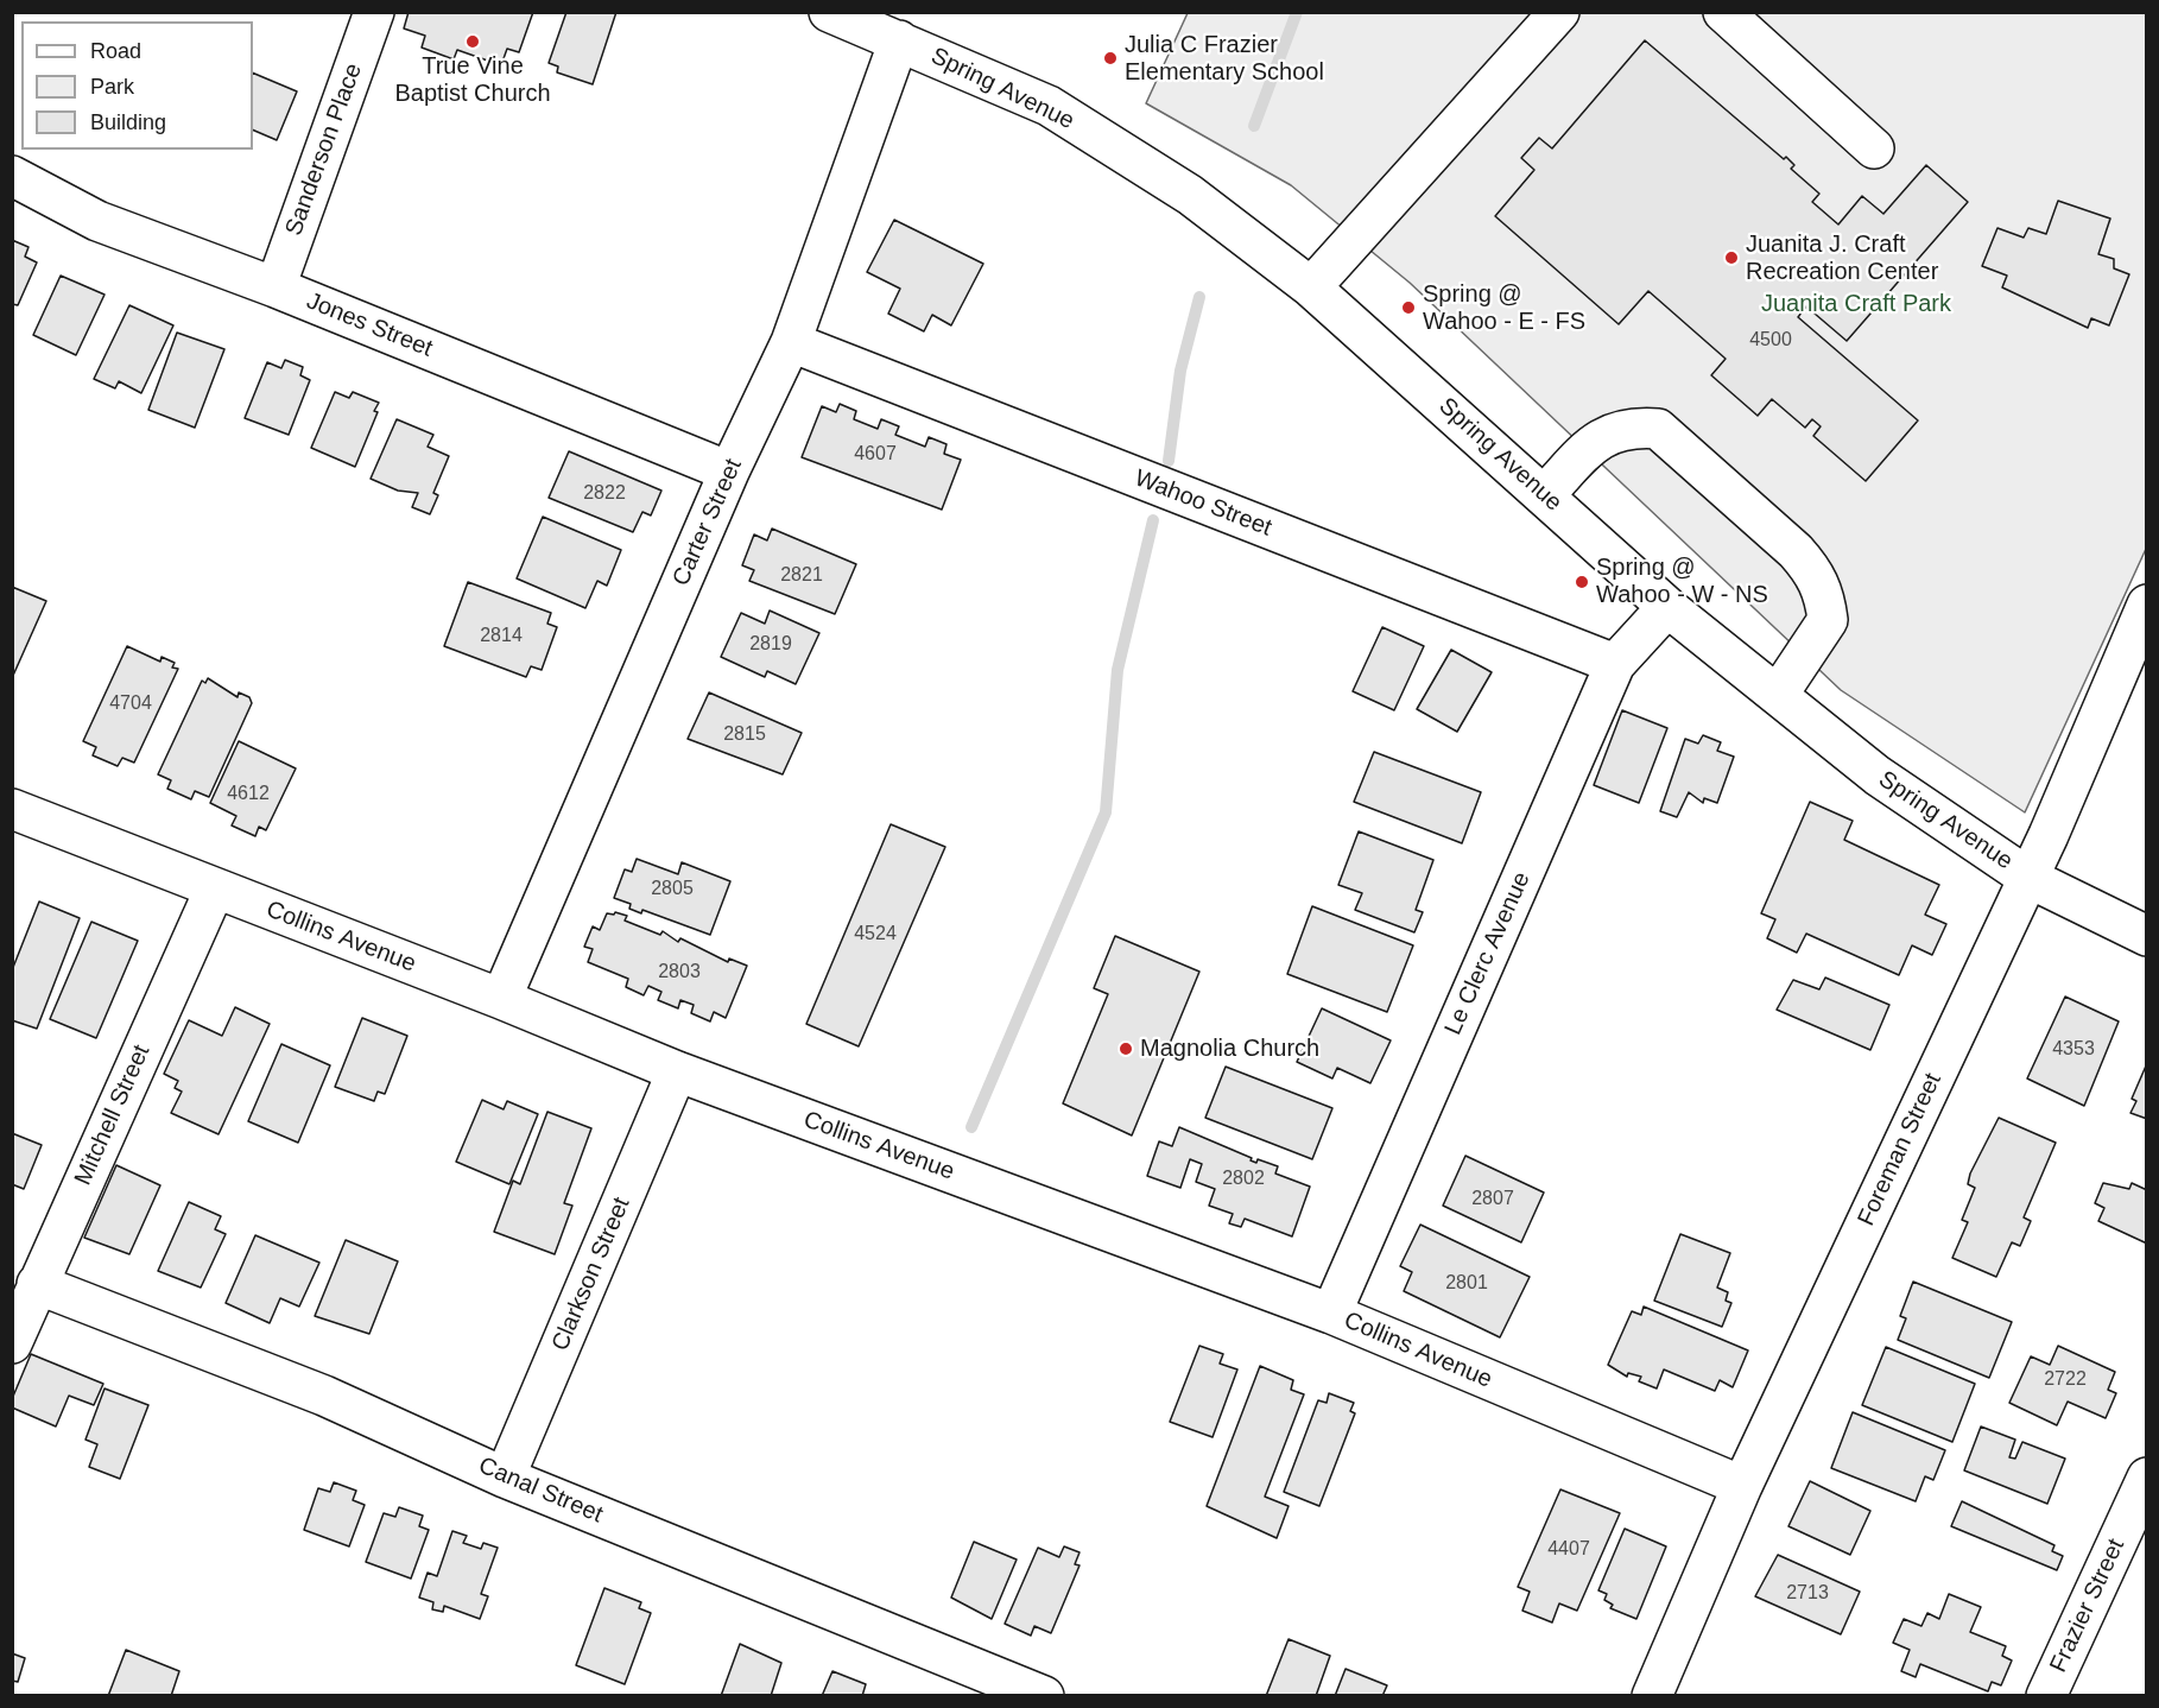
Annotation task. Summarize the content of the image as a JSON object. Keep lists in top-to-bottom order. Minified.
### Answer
{"streets":{"street":["Spring Avenue","Sanderson Place","Jones Street","Wahoo Street","Carter Street","Collins Avenue","Le Clerc Avenue","Mitchell Street","Foreman Street","Clarkson Street","Canal Street","Frazier Street"]},"crossings":[["Spring Avenue","Carter Street"],["Spring Avenue","Le Clerc Avenue"],["Spring Avenue","Foreman Street"],["Sanderson Place","Jones Street"],["Jones Street","Carter Street"],["Wahoo Street","Carter Street"],["Wahoo Street","Le Clerc Avenue"],["Carter Street","Collins Avenue"],["Collins Avenue","Le Clerc Avenue"],["Collins Avenue","Mitchell Street"],["Collins Avenue","Foreman Street"],["Collins Avenue","Clarkson Street"],["Mitchell Street","Canal Street"],["Clarkson Street","Canal Street"]],"parks":["Juanita Craft Park"],"places":["True Vine Baptist Church","Julia C Frazier Elementary School","Juanita J. Craft Recreation Center","Spring @ Wahoo - E - FS","Spring @ Wahoo - W - NS","Magnolia Church"],"house_numbers":["4500","4607","2822","2821","2814","2819","4704","2815","4612","2805","4524","2803","4353","2802","2807","2801","2722","4407","2713"],"legend":["Road","Park","Building"]}
